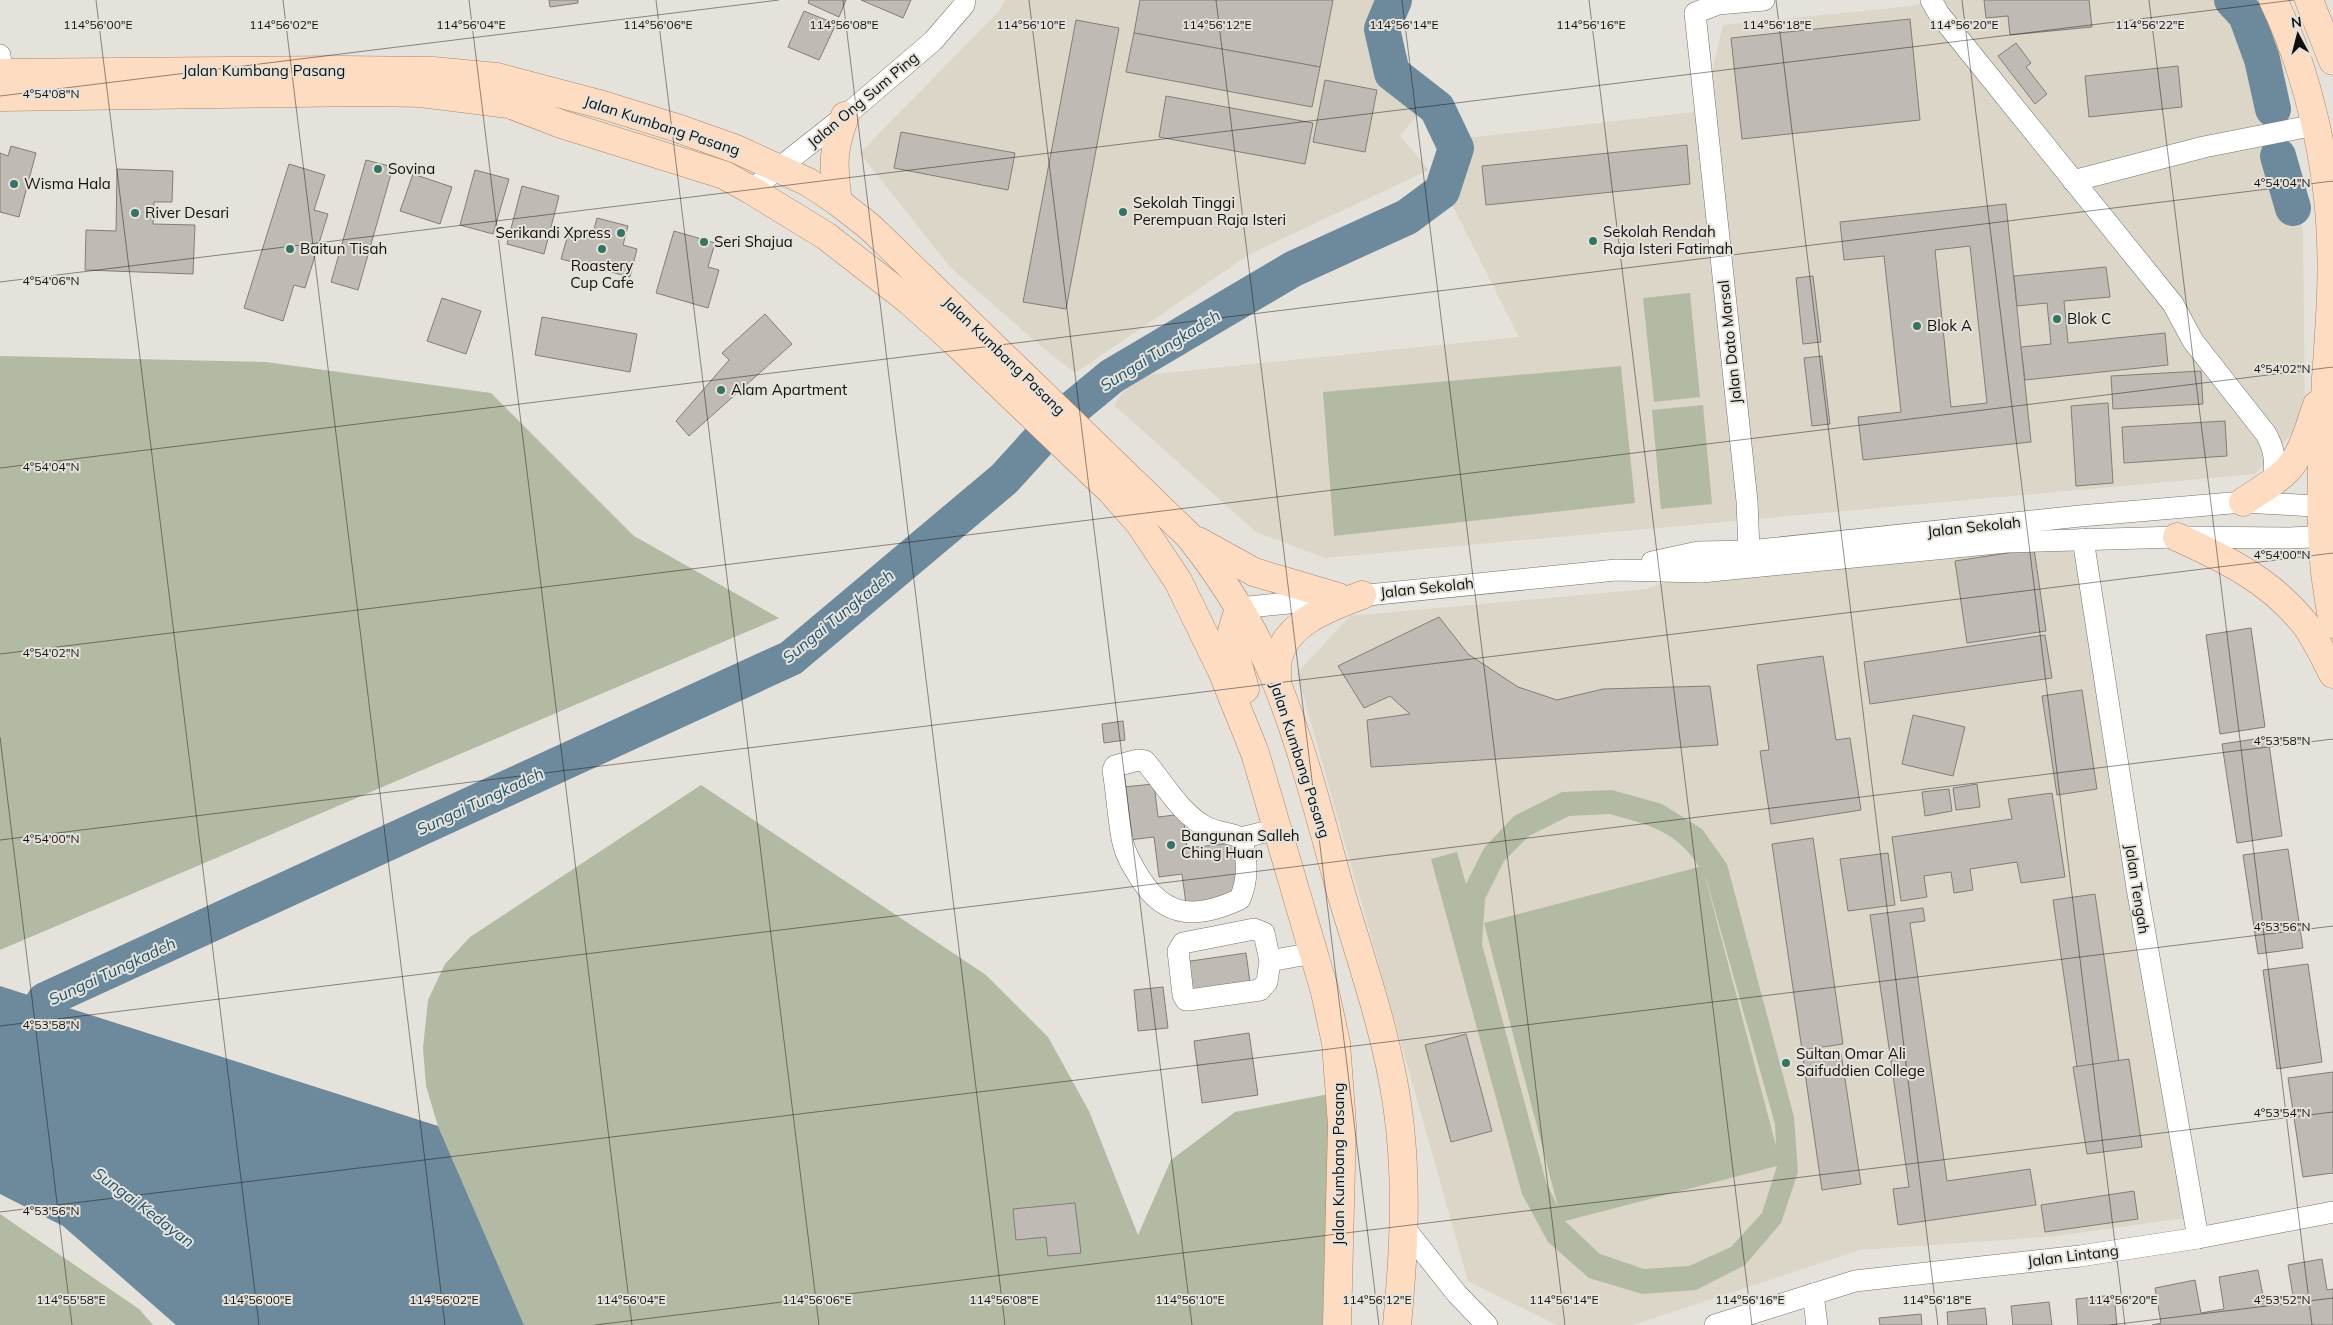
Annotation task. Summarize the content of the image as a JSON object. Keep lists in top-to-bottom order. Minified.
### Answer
{"streets":{"main road":["Jalan Kumbang Pasang"],"street":["Jalan Ong Sum Ping","Jalan Dato Marsal","Jalan Sekolah","Jalan Tengah","Jalan Lintang"]},"crossings":[["Jalan Kumbang Pasang","Jalan Ong Sum Ping"],["Jalan Kumbang Pasang","Jalan Sekolah"],["Jalan Dato Marsal","Jalan Sekolah"],["Jalan Sekolah","Jalan Tengah"],["Jalan Tengah","Jalan Lintang"]],"water":["Sungai Tungkadeh","Sungai Kedayan"],"places":["Sovina","Wisma Hala","Sekolah Tinggi Perempuan Raja Isteri","River Desari","Serikandi Xpress","Sekolah Rendah Raja Isteri Fatimah","Seri Shajua","Baitun Tisah","Roastery Cup Cafe","Blok C","Blok A","Alam Apartment","Bangunan Salleh Ching Huan","Sultan Omar Ali Saifuddien College"],"north":"top","coordinates":["114°56'00\"E","114°56'02\"E","114°56'04\"E","114°56'06\"E","114°56'08\"E","114°56'10\"E","114°56'12\"E","114°56'14\"E","114°56'16\"E","114°56'18\"E","114°56'20\"E","114°56'22\"E","4°54'08\"N","4°54'04\"N","4°54'06\"N","4°54'02\"N","4°54'00\"N","4°53'58\"N","4°53'56\"N","4°53'54\"N","4°53'52\"N","114°55'58\"E"]}
